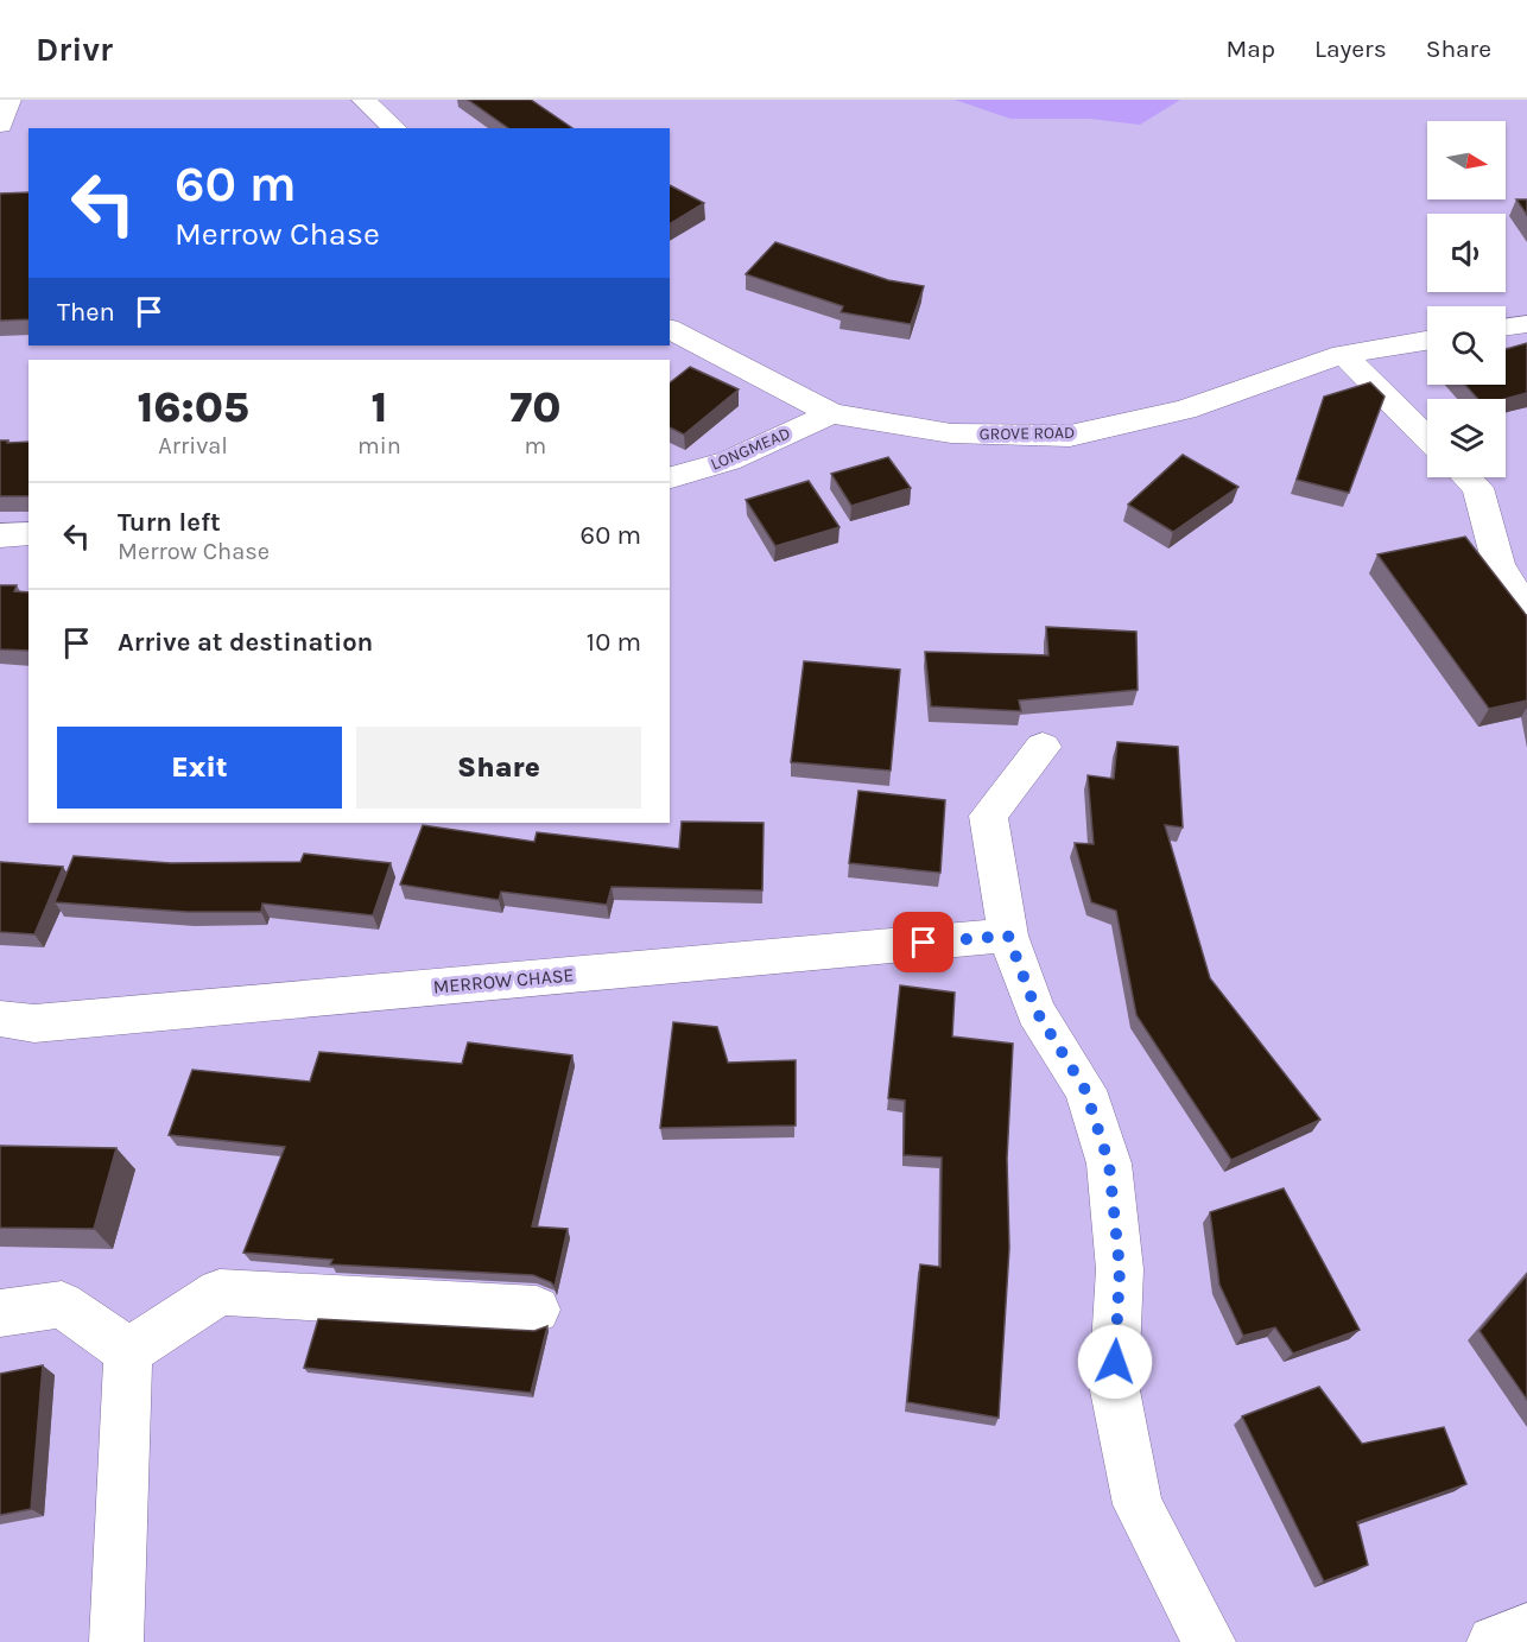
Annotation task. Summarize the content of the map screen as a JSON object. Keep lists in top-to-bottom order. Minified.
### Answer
{"streets":{"street":["GROVE ROAD","LONGMEAD","MERROW CHASE"]},"crossings":[["GROVE ROAD","LONGMEAD"]],"north":"right","page":{"header":"Drivr","nav":["Map","Layers","Share"],"turn":["60 m","Merrow Chase"],"then":"Then","eta":["16:05","Arrival","1","min","70","m"],"list":[{"name":"Turn left","note":"Merrow Chase","value":"60 m"},{"name":"Arrive at destination","value":"10 m"}],"buttons":["Exit","Share"]}}
